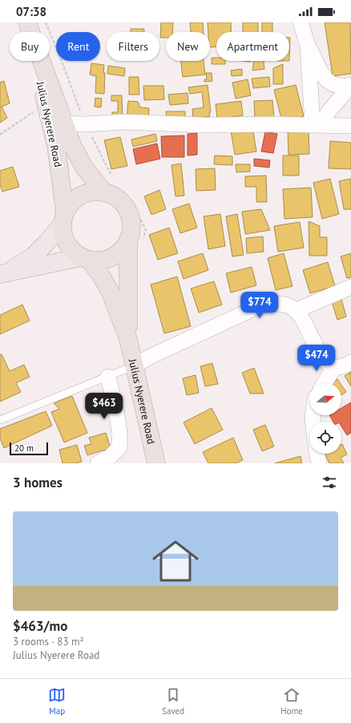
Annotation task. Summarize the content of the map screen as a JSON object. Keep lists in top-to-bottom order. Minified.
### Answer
{"streets":{"highway":["Julius Nyerere Road"]},"scale_bar":"20 m","north":"right","page":{"status":"07:38","chip":["Buy","Rent","Filters","New","Apartment"],"price":["$774","$474","$463"],"scale":"20 m","heading":"3 homes","list":[{"name":"$463/mo","note":"3 rooms · 83 m² · Julius Nyerere Road"}],"tabs":["Map","Saved","Home"]}}
